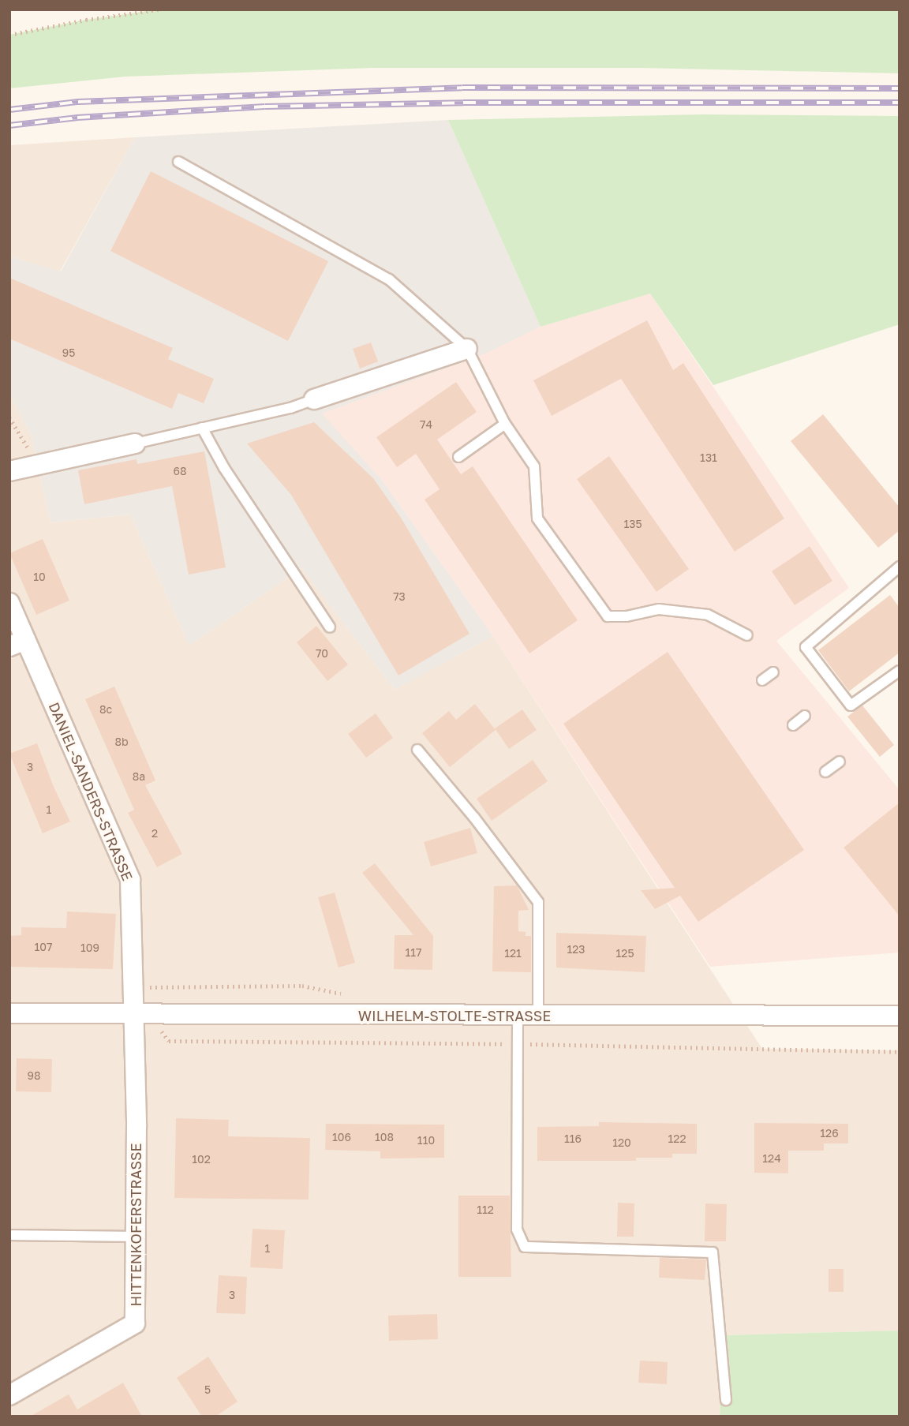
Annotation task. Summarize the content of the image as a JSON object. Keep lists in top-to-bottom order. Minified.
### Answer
{"streets":{"street":["DANIEL-SANDERS-STRASSE","WILHELM-STOLTE-STRASSE","HITTENKOFERSTRASSE"]},"crossings":[["DANIEL-SANDERS-STRASSE","WILHELM-STOLTE-STRASSE"],["DANIEL-SANDERS-STRASSE","HITTENKOFERSTRASSE"],["WILHELM-STOLTE-STRASSE","HITTENKOFERSTRASSE"]],"house_numbers":["95","74","131","68","135","10","73","70","8c","8b","3","8a","1","2","107","109","123","117","121","125","98","126","106","108","116","122","110","120","124","102","112","1","3","5"]}
